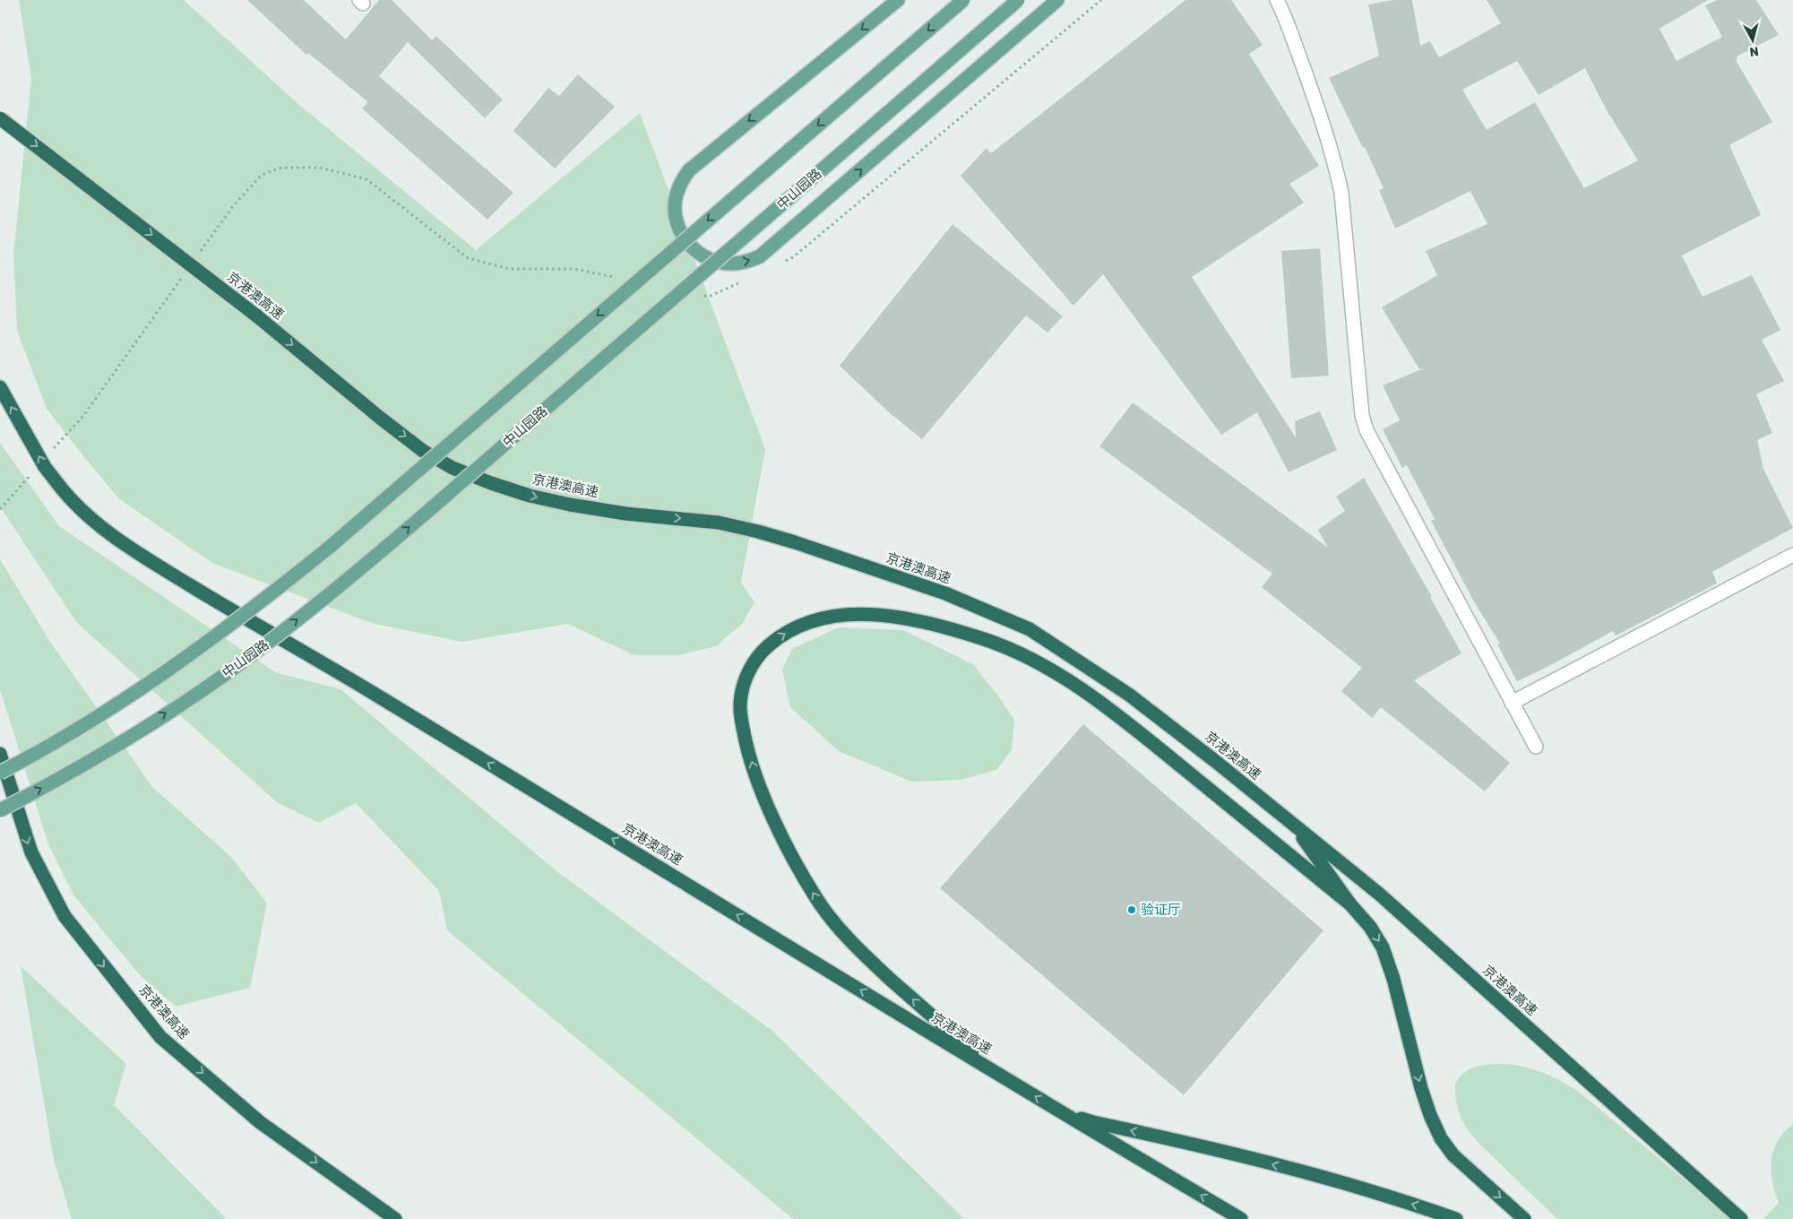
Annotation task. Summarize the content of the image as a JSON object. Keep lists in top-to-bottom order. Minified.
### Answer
{"streets":{"highway":["京港澳高速"],"main road":["中山园路"]},"places":["验证厅"],"north":"bottom"}
